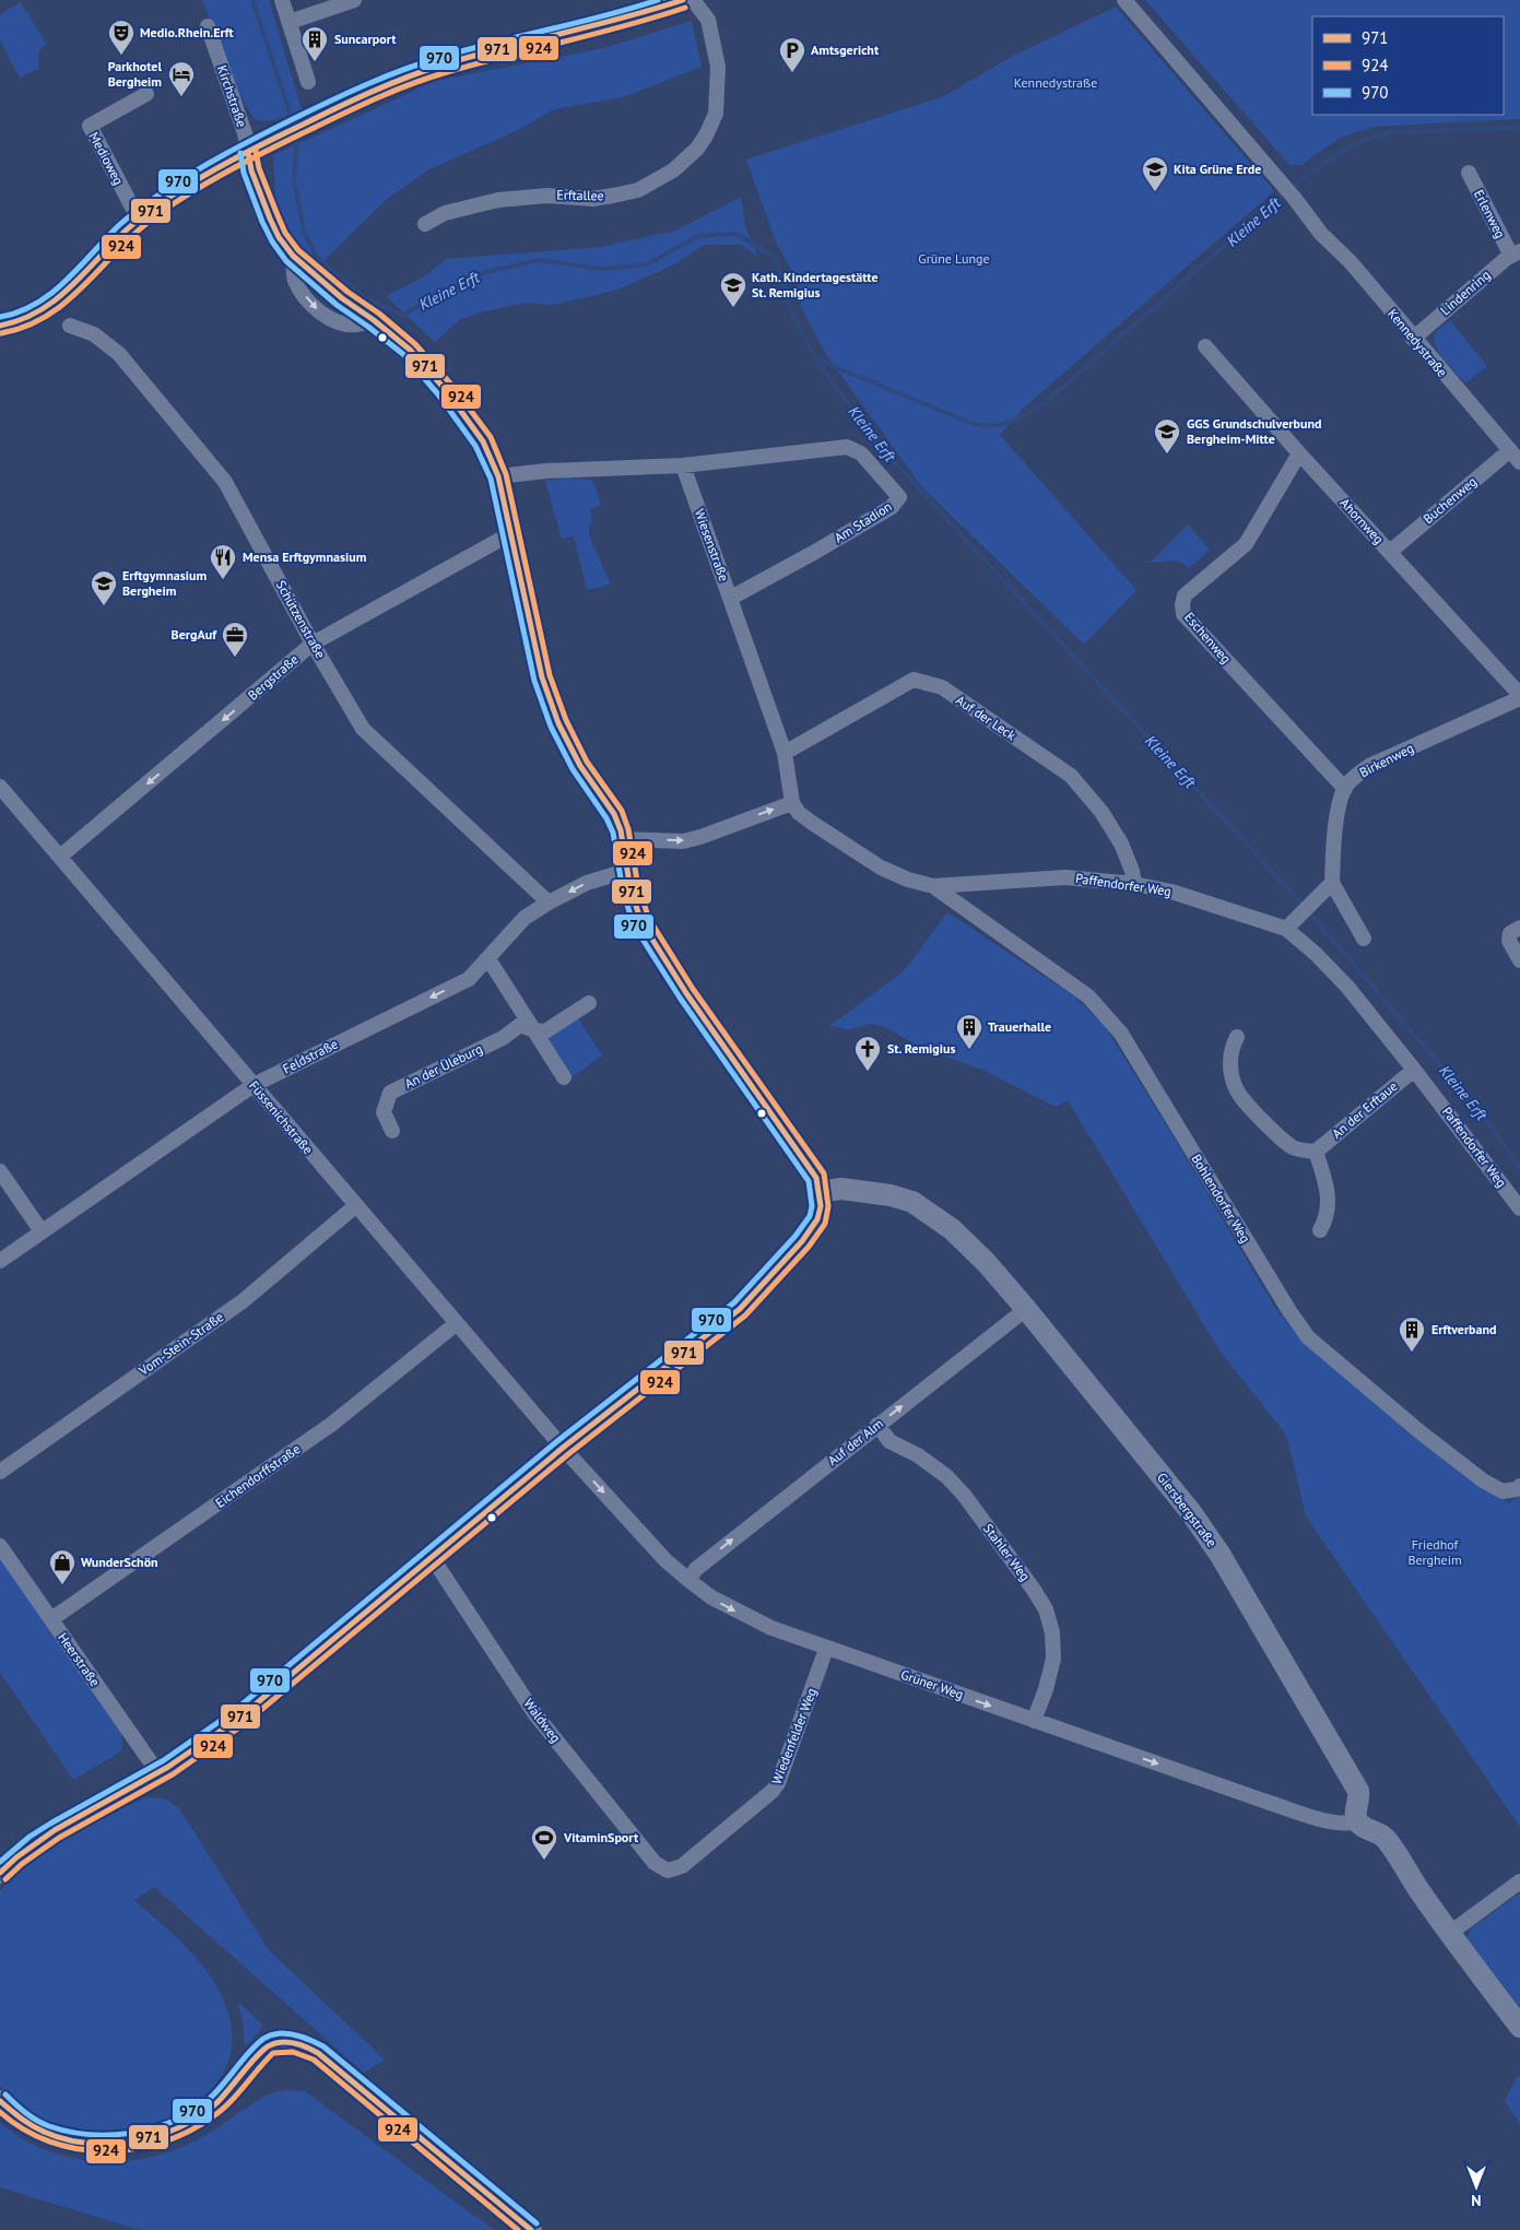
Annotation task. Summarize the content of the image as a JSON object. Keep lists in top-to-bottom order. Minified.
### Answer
{"streets":{"main road":["Kirchstraße","Giersbergstraße"],"street":["Medioweg","Erftallee","Erlenweg","Lindenring","Kennedystraße","Buchenweg","Ahornweg","Am Stadion","Wiesenstraße","Schützenstraße","Eschenweg","Bergstraße","Auf der Leck","Birkenweg","Paffendorfer Weg","Feldstraße","An der Üleburg","An der Erftaue","Füssenichstraße","Bohlendorfer Weg","Vom-Stein-Straße","Auf der Alm","Eichendorffstraße","Stahler Weg","Heerstraße","Grüner Weg","Waldweg","Wiedenfelder Weg"]},"crossings":[["Kirchstraße","Bergstraße"],["Kirchstraße","Feldstraße"],["Kirchstraße","Füssenichstraße"],["Kirchstraße","Giersbergstraße"],["Kirchstraße","Grüner Weg"],["Erlenweg","Lindenring"],["Lindenring","Kennedystraße"],["Kennedystraße","Buchenweg"],["Buchenweg","Ahornweg"],["Ahornweg","Eschenweg"],["Ahornweg","Birkenweg"],["Am Stadion","Wiesenstraße"],["Wiesenstraße","Auf der Leck"],["Wiesenstraße","Paffendorfer Weg"],["Schützenstraße","Bergstraße"],["Schützenstraße","Feldstraße"],["Eschenweg","Birkenweg"],["Bergstraße","Füssenichstraße"],["Auf der Leck","Paffendorfer Weg"],["Paffendorfer Weg","An der Erftaue"],["Paffendorfer Weg","Bohlendorfer Weg"],["Feldstraße","Füssenichstraße"],["Füssenichstraße","Vom-Stein-Straße"],["Füssenichstraße","Eichendorffstraße"],["Füssenichstraße","Grüner Weg"],["Auf der Alm","Giersbergstraße"],["Auf der Alm","Stahler Weg"],["Auf der Alm","Grüner Weg"],["Eichendorffstraße","Heerstraße"],["Giersbergstraße","Grüner Weg"],["Stahler Weg","Grüner Weg"],["Grüner Weg","Wiedenfelder Weg"],["Waldweg","Wiedenfelder Weg"]],"one_way":["Bergstraße","Feldstraße","Auf der Alm","Grüner Weg"],"water":["Kleine Erft"],"parks":["Kennedystraße","Grüne Lunge","Friedhof Bergheim"],"places":{"theatre":["Medio.Rhein.Erft"],"building":["Suncarport","Trauerhalle","Erftverband"],"parking":["Amtsgericht"],"hotel":["Parkhotel Bergheim"],"school or university":["Kita Grüne Erde","Kath. Kindertagestätte St. Remigius","GGS Grundschulverbund Bergheim-Mitte","Erftgymnasium Bergheim"],"restaurant":["Mensa Erftgymnasium"],"office":["BergAuf"],"church":["St. Remigius"],"shop":["WunderSchön"],"sports":["VitaminSport"]},"lines":["transit line 971","transit line 970","transit line 924"],"legend":["971","924","970"],"north":"bottom"}
